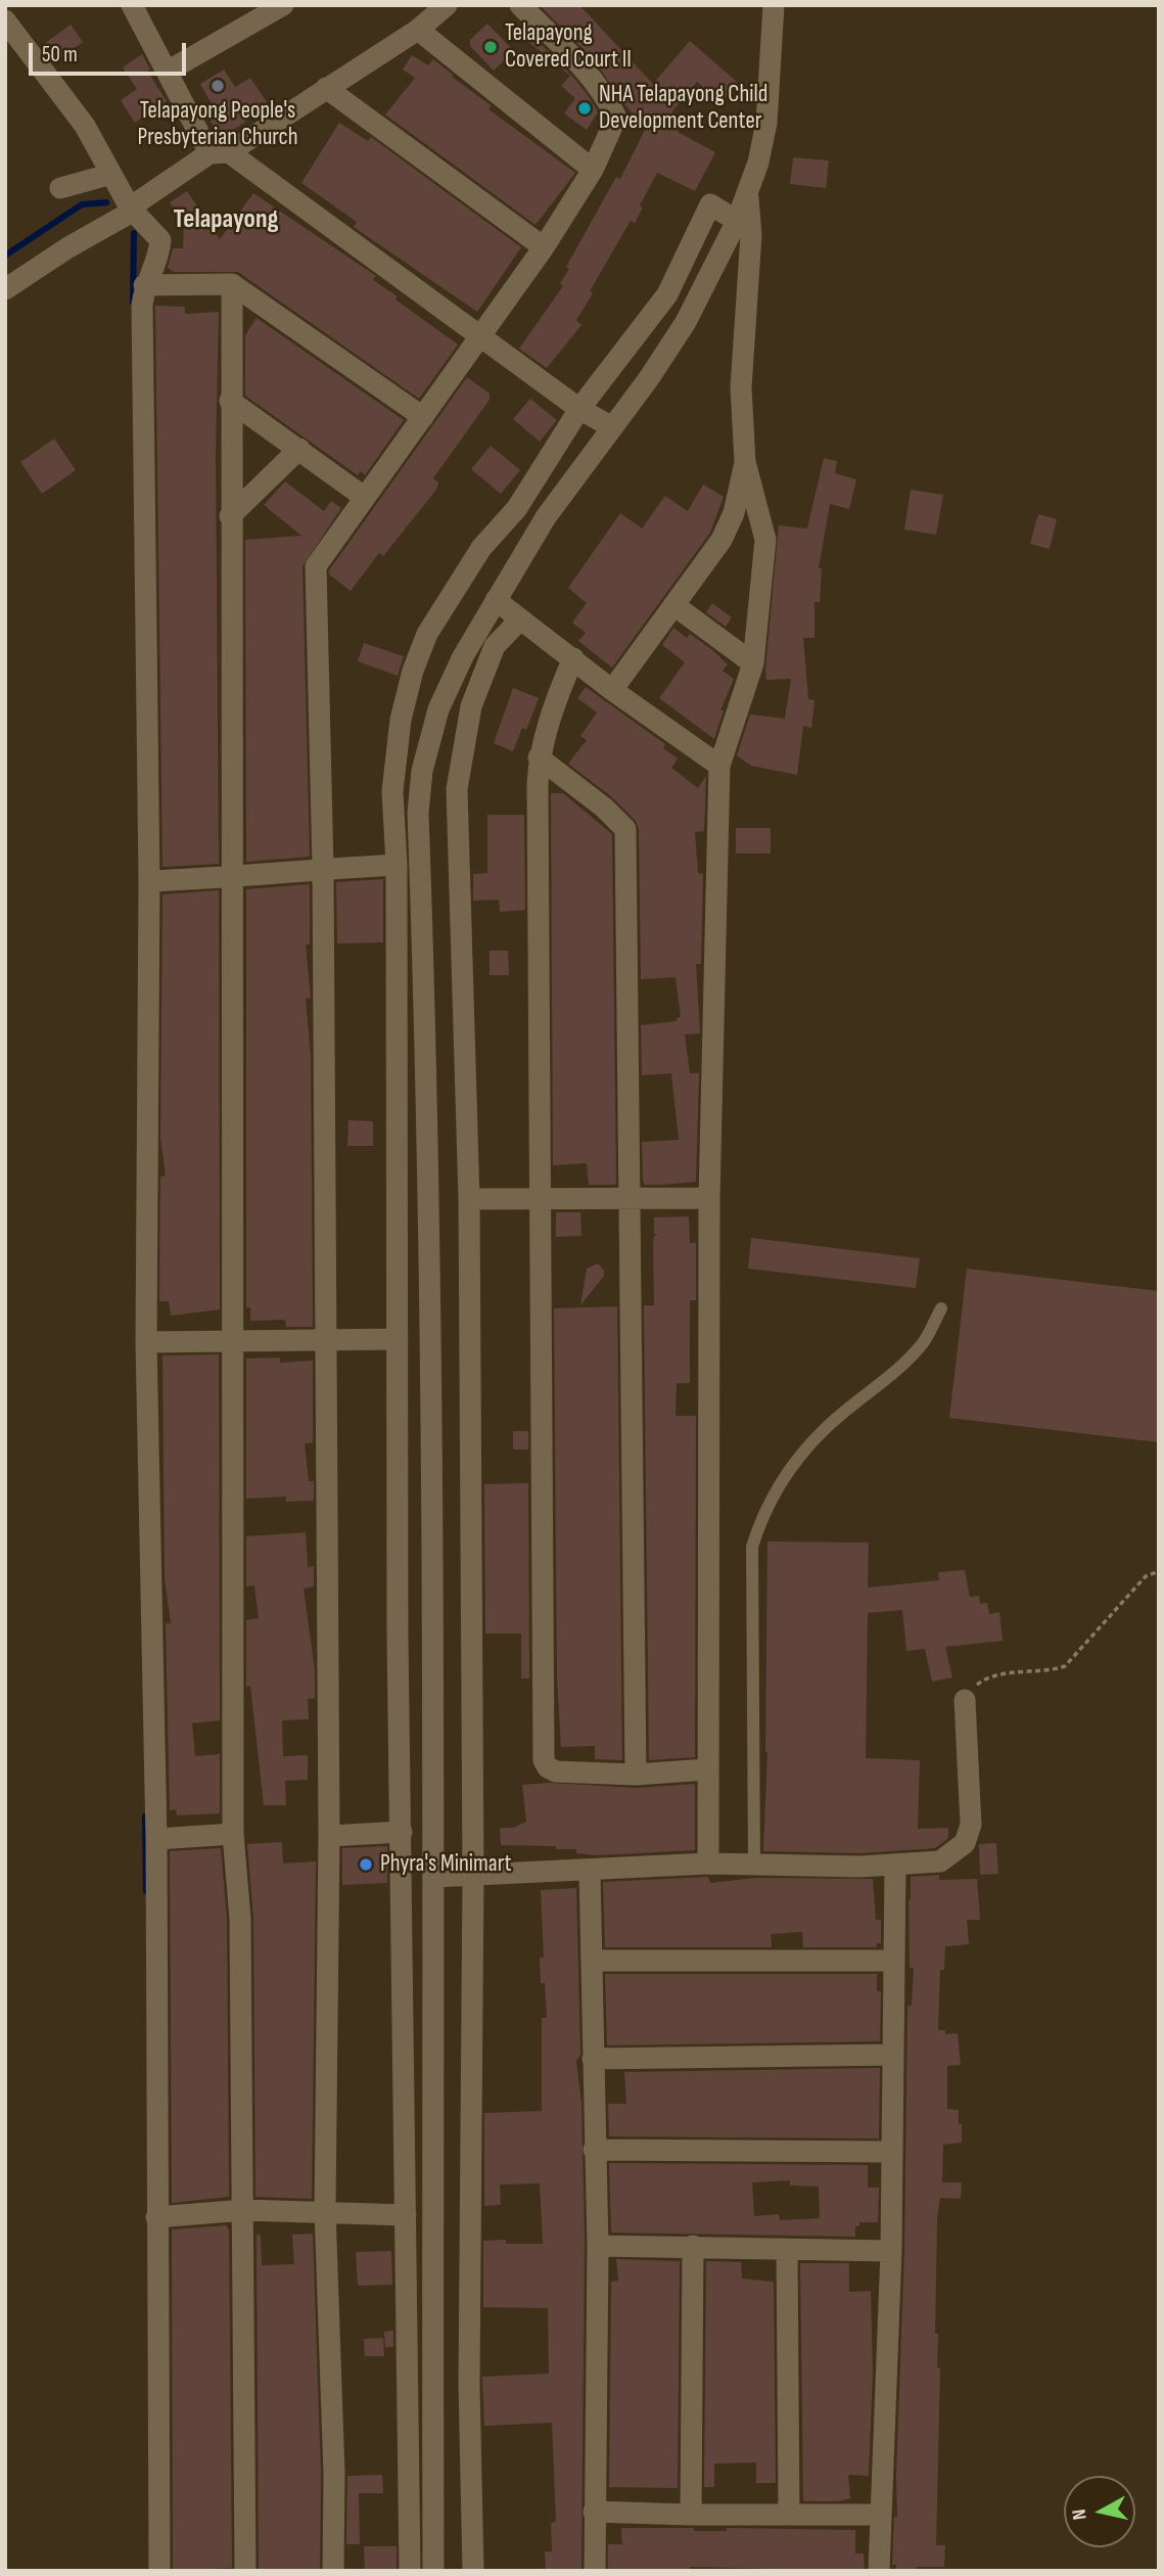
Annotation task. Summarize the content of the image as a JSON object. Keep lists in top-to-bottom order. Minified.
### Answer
{"districts":["Telapayong"],"places":["Telapayong Covered Court II","Telapayong People's Presbyterian Church","NHA Telapayong Child Development Center","Phyra's Minimart"],"scale_bar":"50 m","north":"left"}
